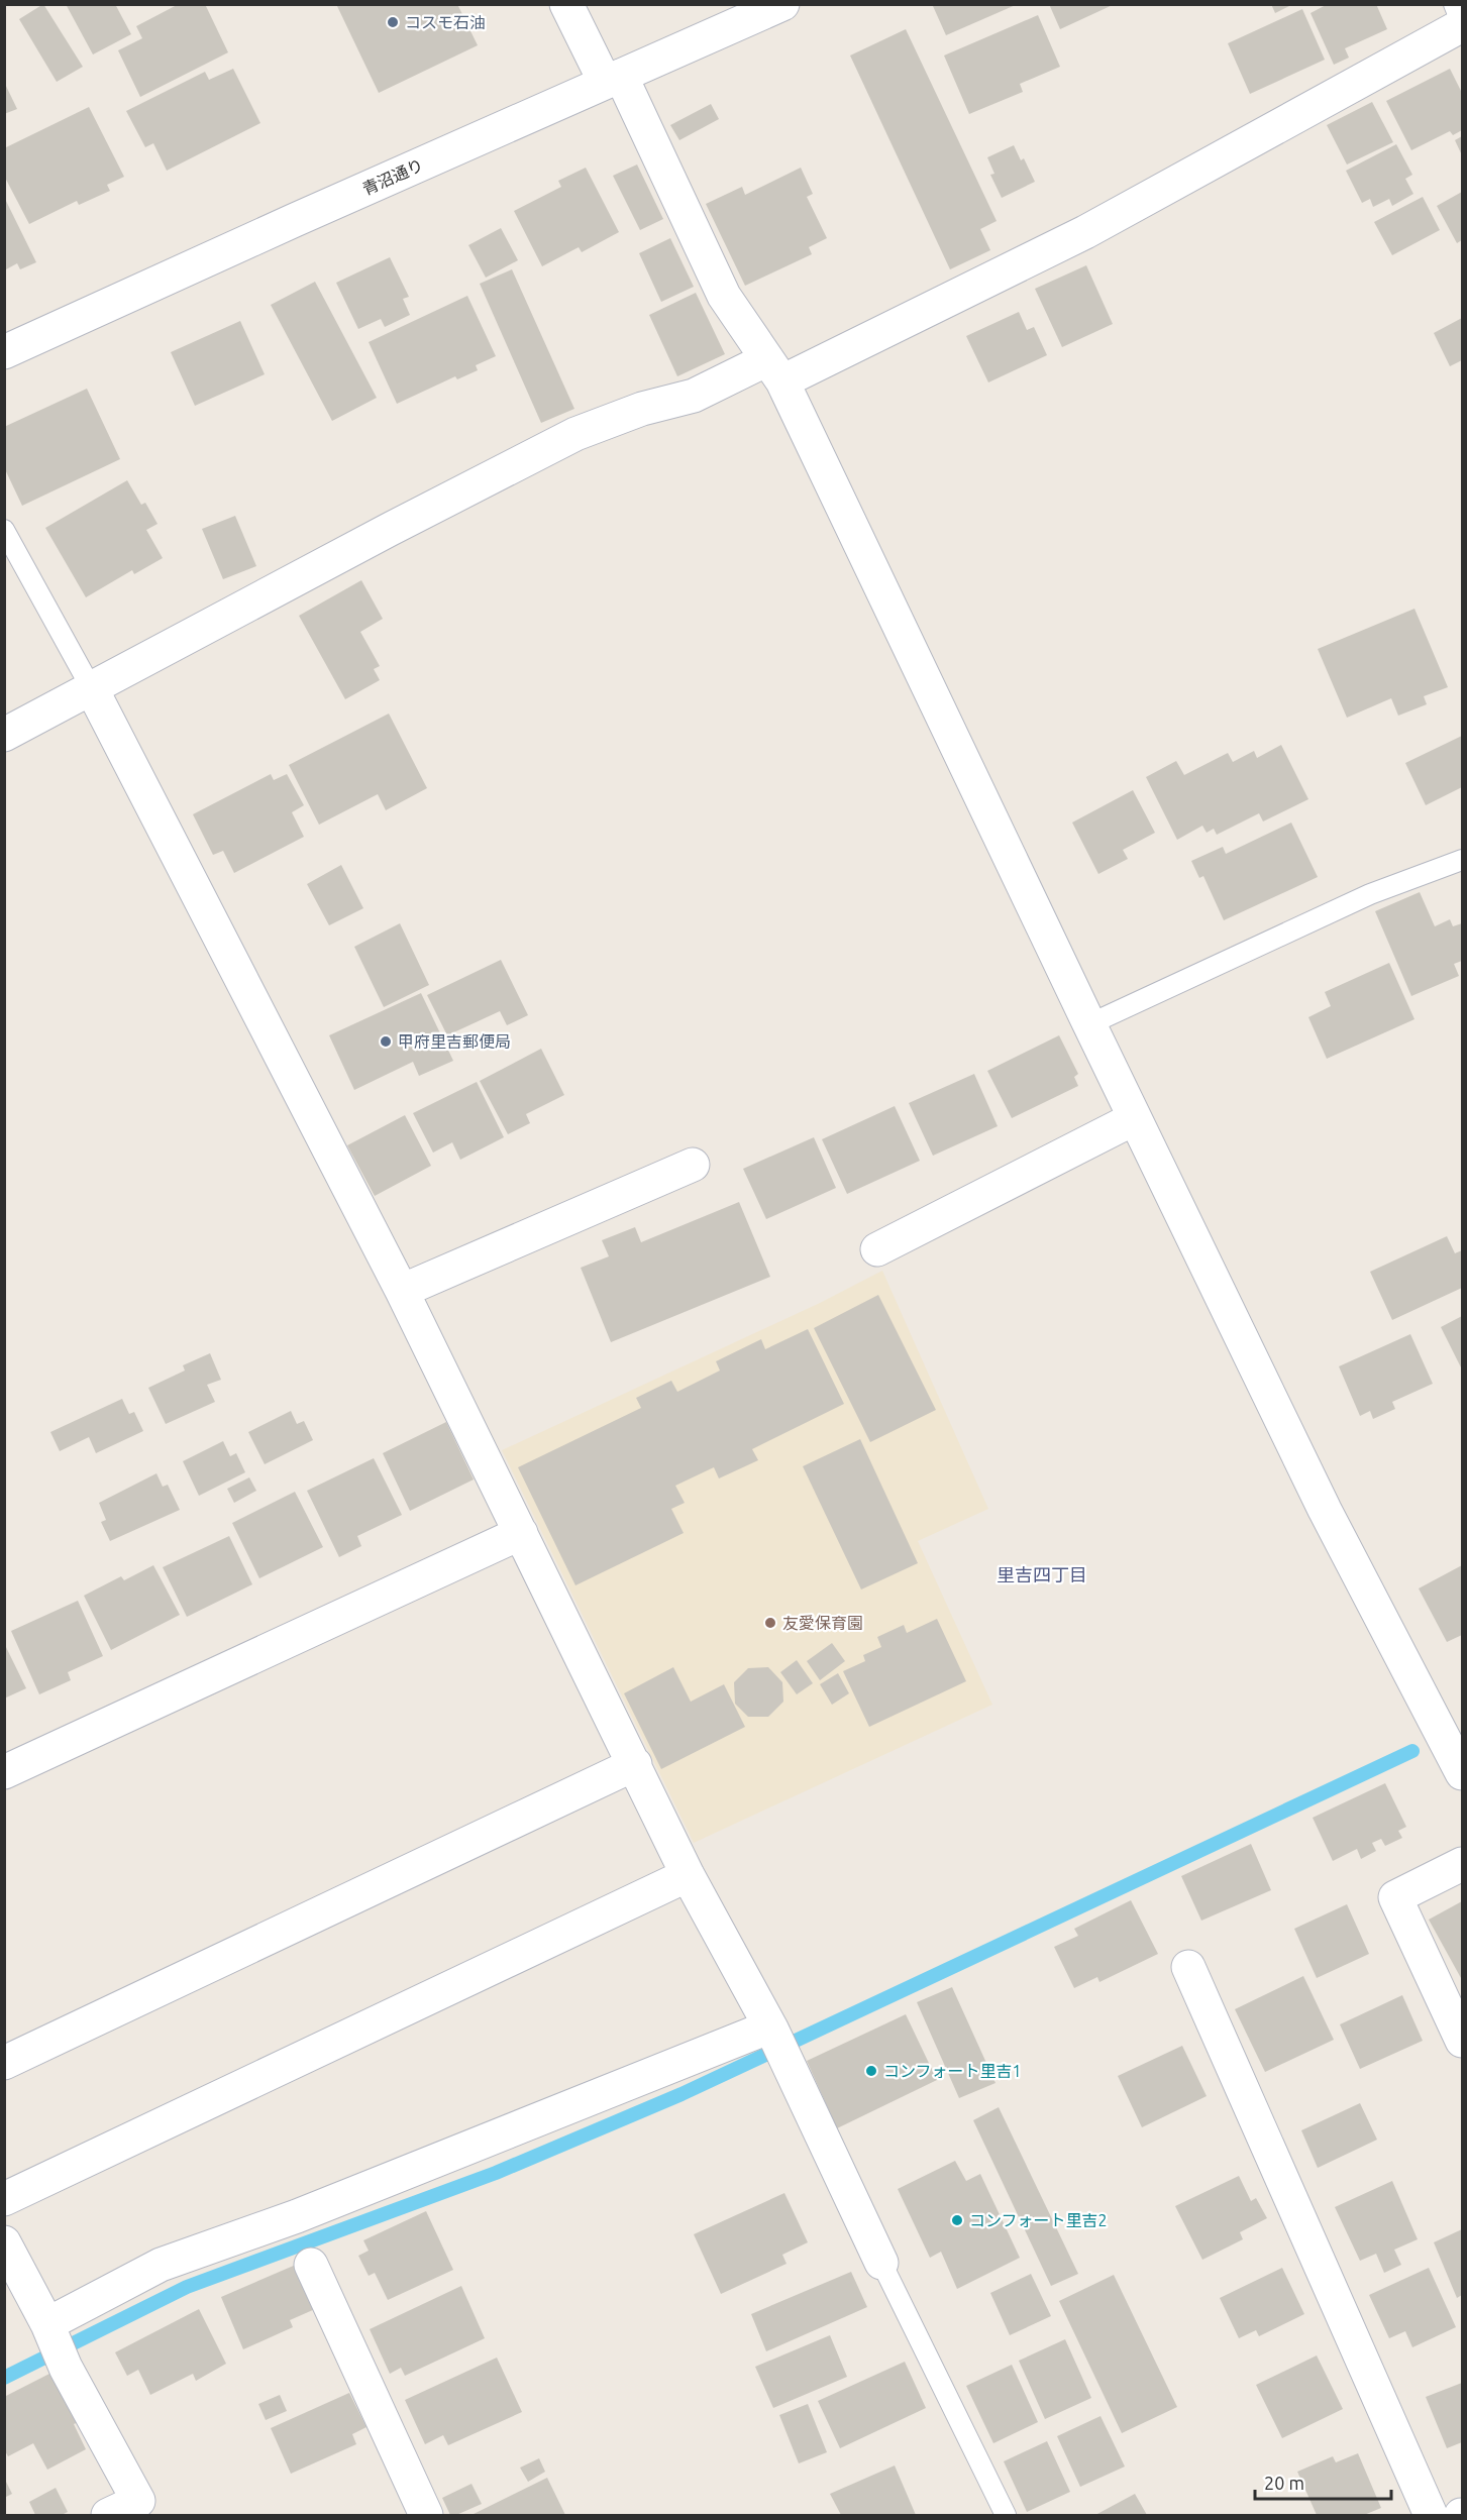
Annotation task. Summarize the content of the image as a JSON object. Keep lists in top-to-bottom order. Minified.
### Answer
{"streets":{"street":["青沼通り"]},"districts":["里吉四丁目"],"places":["コスモ石油","甲府里吉郵便局","友愛保育園","コンフォート里吉1","コンフォート里吉2"],"scale_bar":"20 m"}
